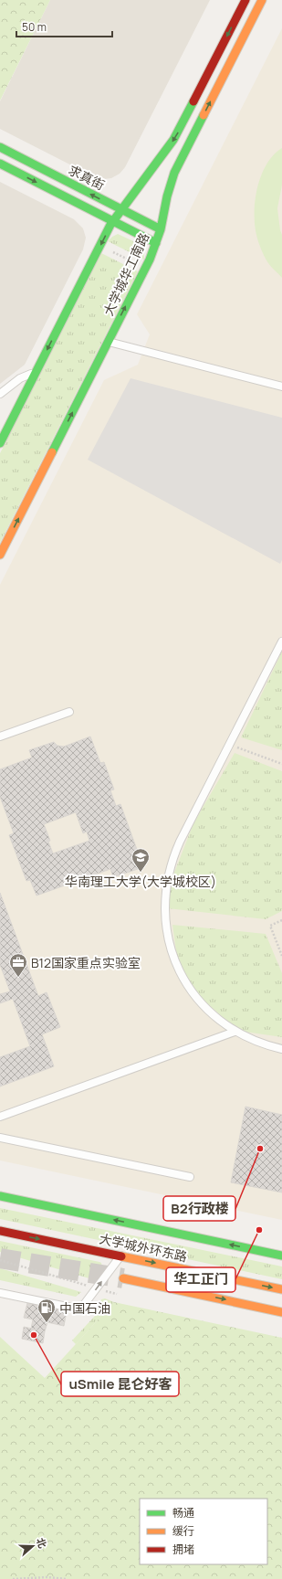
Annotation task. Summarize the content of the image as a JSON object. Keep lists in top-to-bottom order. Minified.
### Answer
{"streets":{"main road":["求真街","大学城华工南路","大学城外环东路"]},"crossings":[["求真街","大学城华工南路"]],"places":{"school or university":["华南理工大学(大学城校区)"],"office":["B12国家重点实验室"],"other":["B2行政楼","华工正门","uSmile 昆仑好客"],"fuel station":["中国石油"]},"legend":["畅通","缓行","拥堵"],"scale_bar":"50 m","north":"right"}
